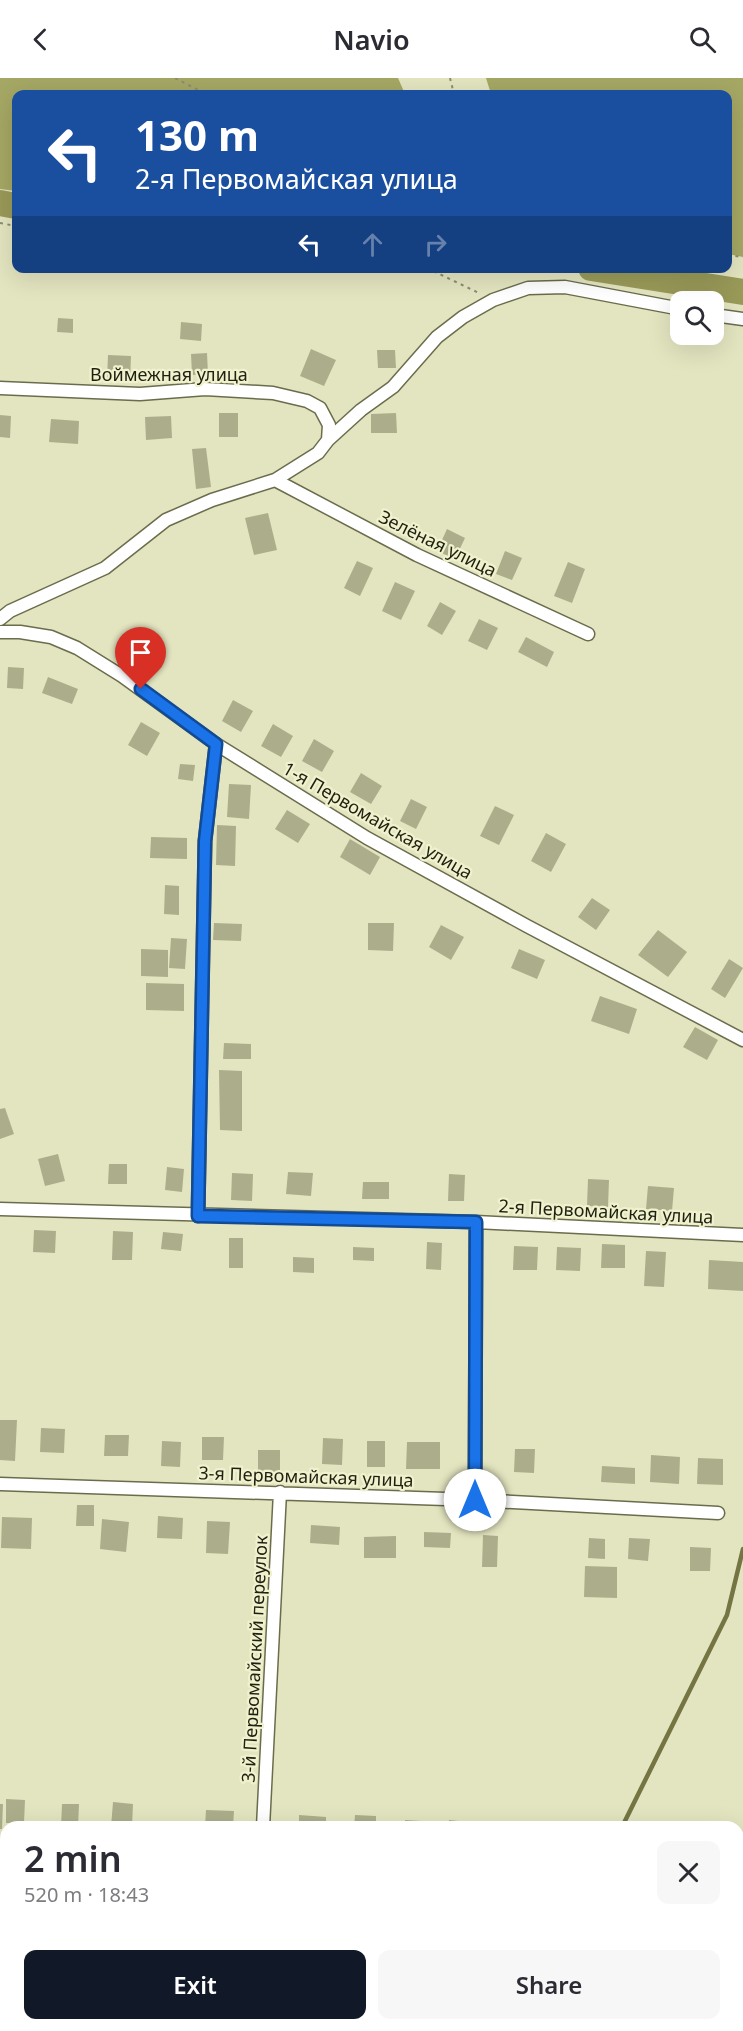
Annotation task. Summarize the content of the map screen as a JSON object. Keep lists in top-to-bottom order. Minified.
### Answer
{"streets":{"street":["Воймежная улица","Зелёная улица","1-я Первомайская улица","2-я Первомайская улица","3-я Первомайская улица","3-й Первомайский переулок"]},"crossings":[["3-я Первомайская улица","3-й Первомайский переулок"]],"page":{"header":"Navio","turn":["130 m","2-я Первомайская улица"],"heading":["2 min","520 m · 18:43"],"buttons":["Exit","Share"]}}
